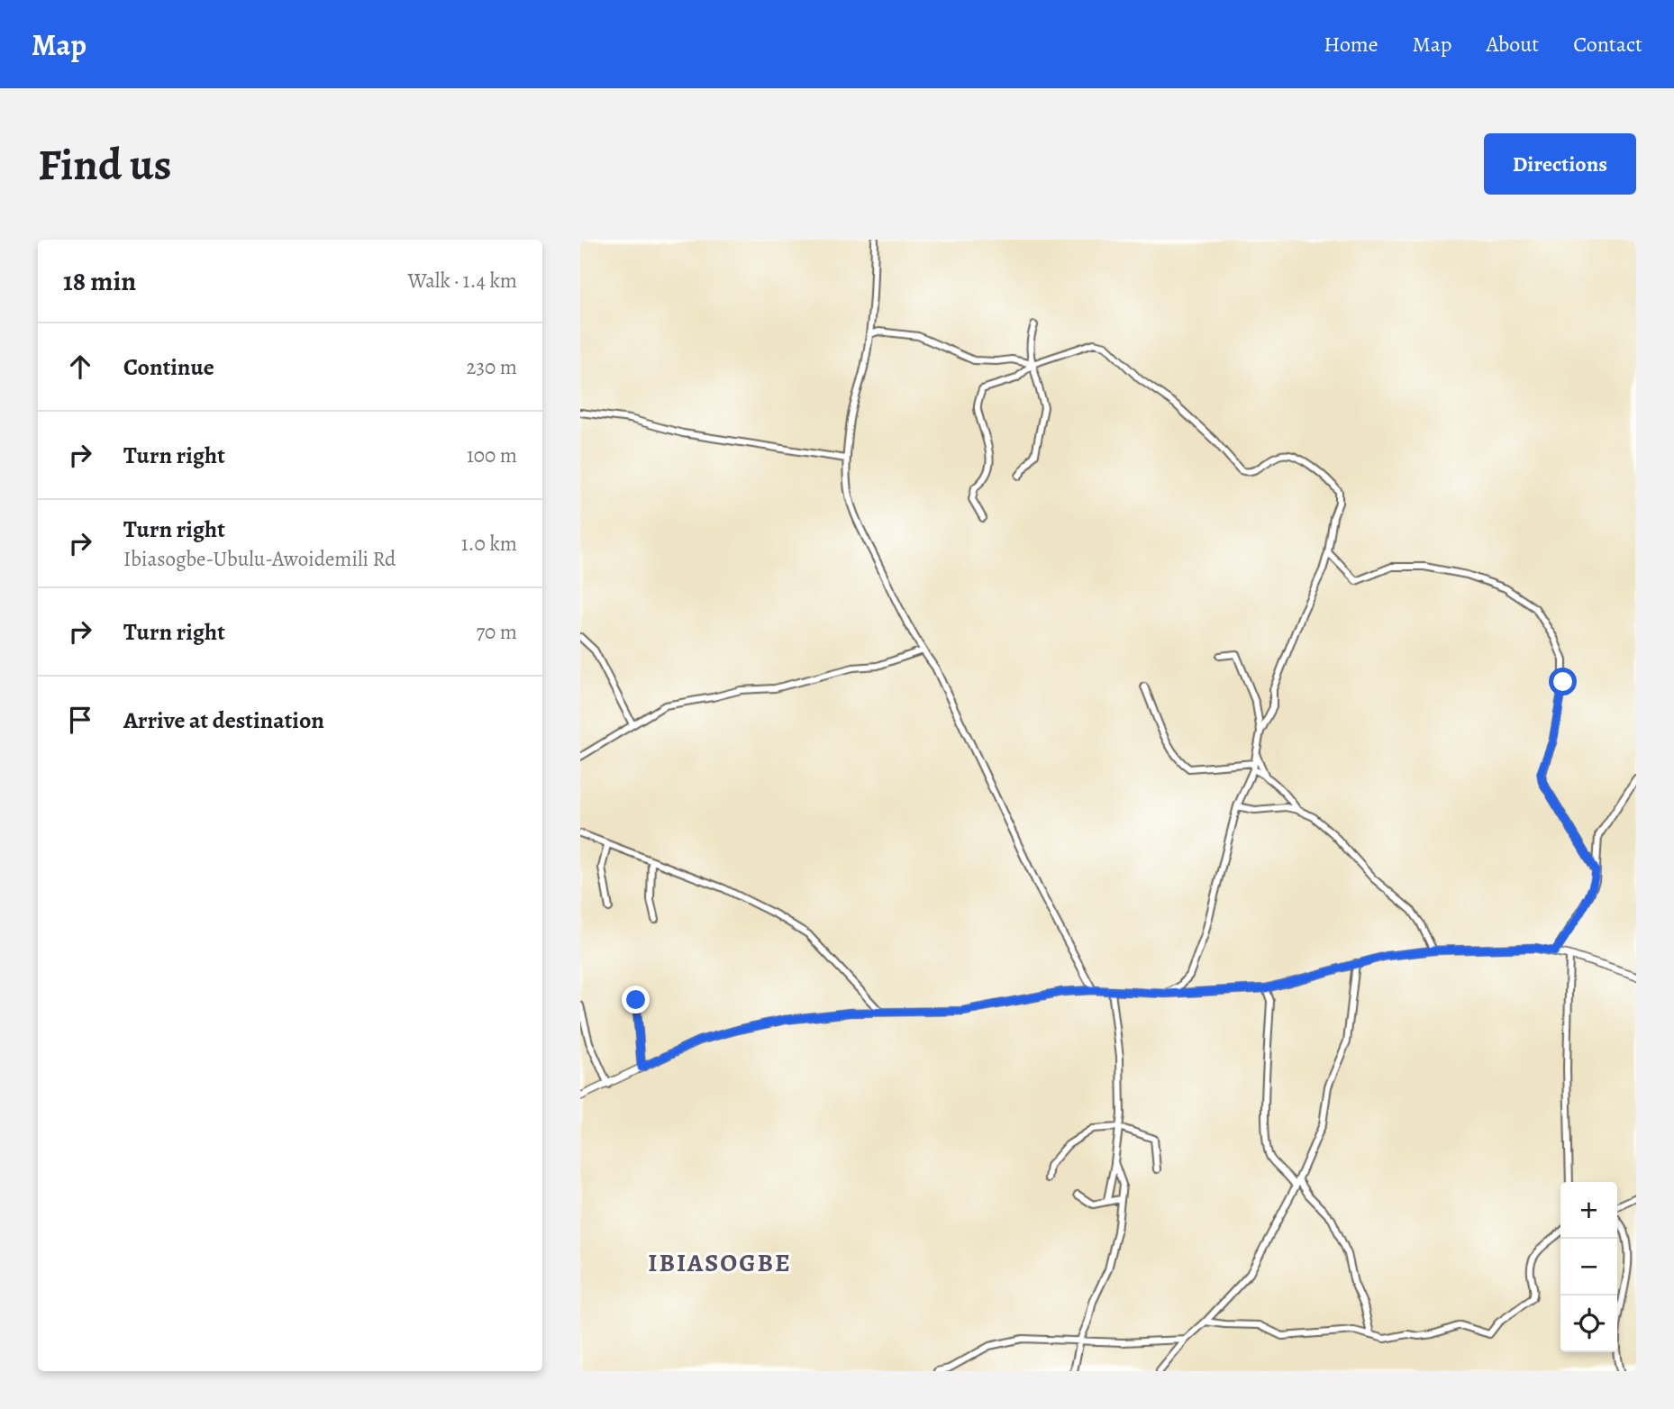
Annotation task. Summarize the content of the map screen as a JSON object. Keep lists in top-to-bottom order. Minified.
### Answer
{"districts":["IBIASOGBE"],"page":{"header":"Map","nav":["Home","Map","About","Contact"],"buttons":"Directions","title":"Find us","heading":["18 min","Walk · 1.4 km"],"list":[["Continue","230 m"],["Turn right","100 m"],["Turn right","Ibiasogbe-Ubulu-Awoidemili Rd","1.0 km"],["Turn right","70 m"],"Arrive at destination"],"map_buttons":["+","−"]}}
